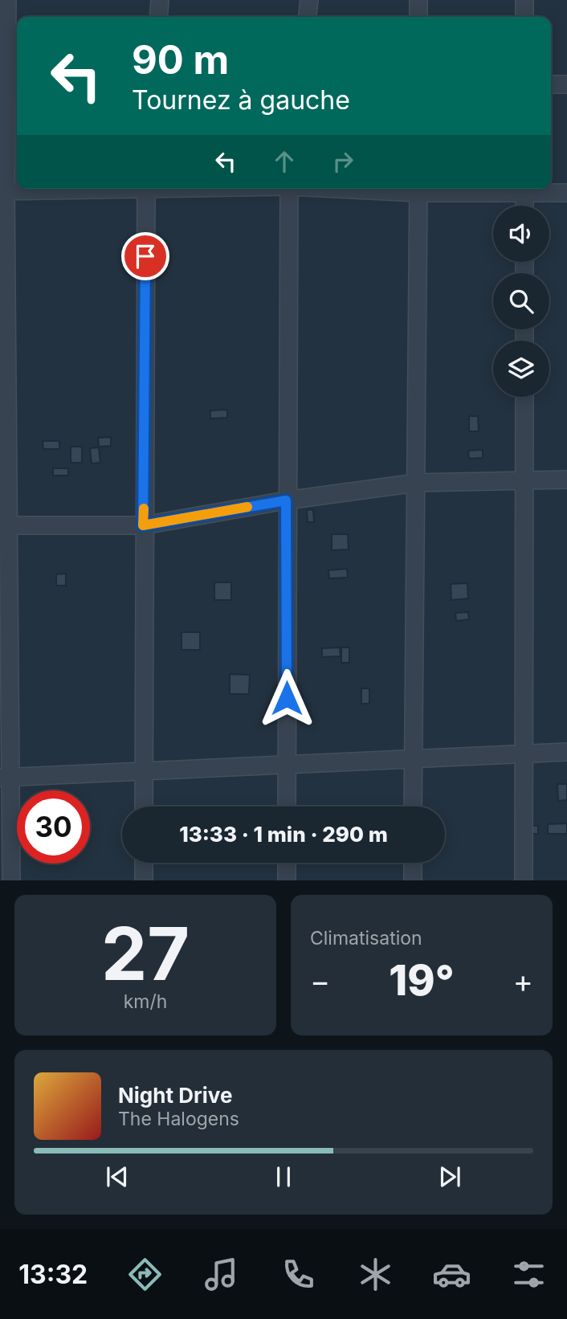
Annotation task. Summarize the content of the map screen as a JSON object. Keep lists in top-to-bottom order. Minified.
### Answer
{"page":{"turn":["90 m","Tournez à gauche"],"limit":"30","trip":"13:33 · 1 min · 290 m","tile":[["27","km/h"],"Climatisation"],"heat":["−","19°","+"],"song":["Night Drive","The Halogens"],"tabs":"13:32"}}
